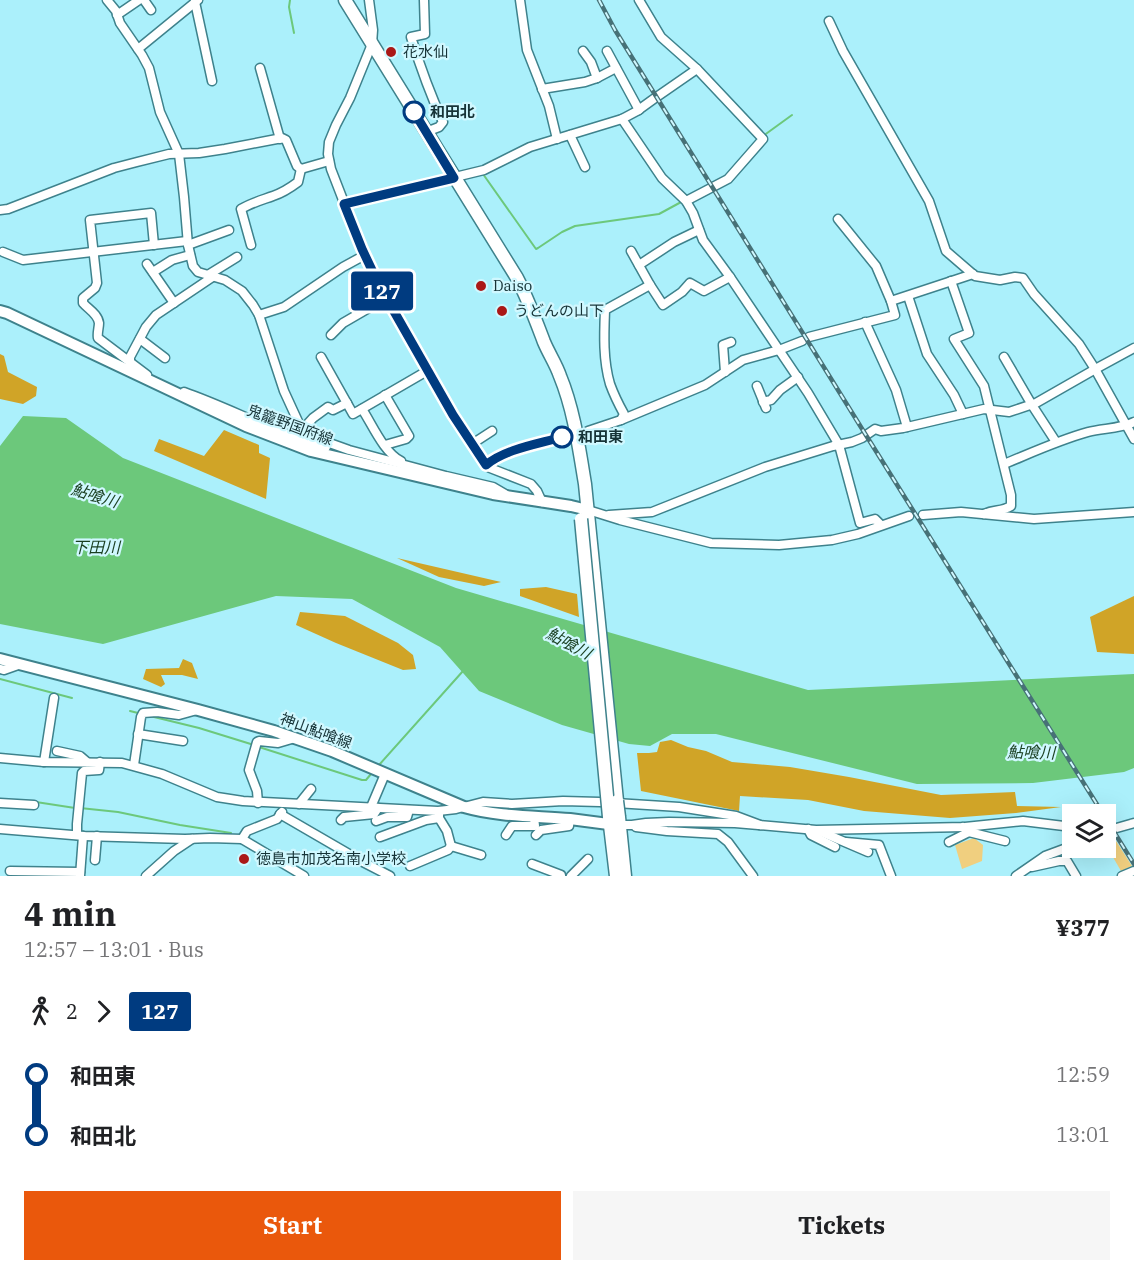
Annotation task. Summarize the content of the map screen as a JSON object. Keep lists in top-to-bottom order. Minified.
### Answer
{"streets":{"main road":["鬼籠野国府線","神山鮎喰線"]},"water":["鮎喰川","下田川"],"places":["花水仙","和田北","Daiso","うどんの山下","和田東","徳島市加茂名南小学校"],"lines":["bus line 127"],"page":{"on_map":"127","heading":["4 min","12:57 – 13:01 · Bus","¥377"],"legs":["2","127"],"list":[{"name":"和田東","value":"12:59"},{"name":"和田北","value":"13:01"}],"buttons":["Start","Tickets"]}}
